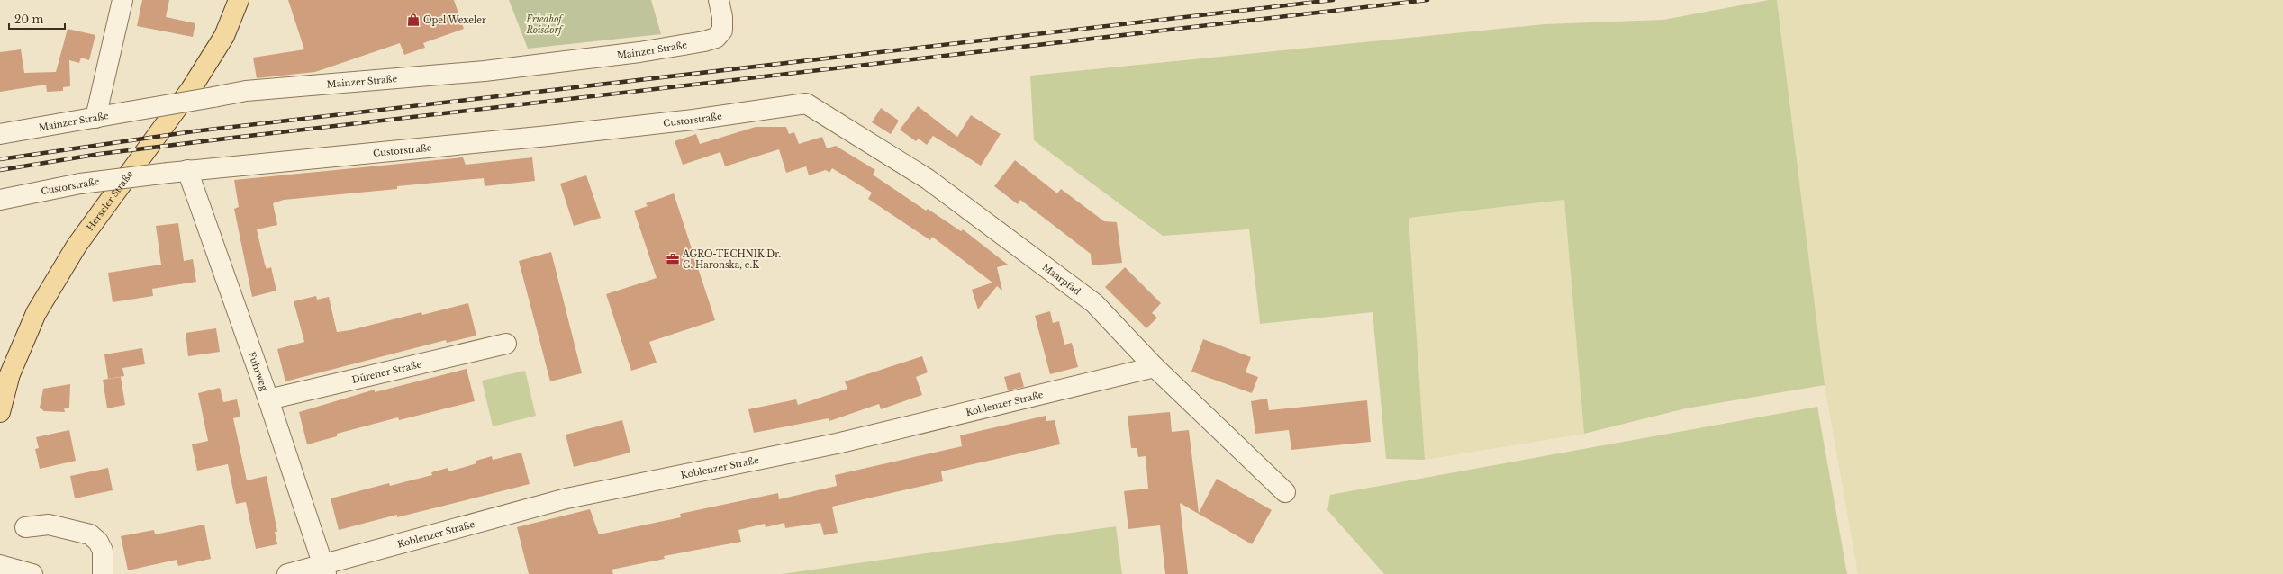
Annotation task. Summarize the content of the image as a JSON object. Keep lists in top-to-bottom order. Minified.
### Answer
{"streets":{"main road":["Herseler Straße"],"street":["Mainzer Straße","Custorstraße","Maarpfad","Fuhrweg","Dürener Straße","Koblenzer Straße"]},"crossings":[["Custorstraße","Maarpfad"],["Custorstraße","Fuhrweg"],["Maarpfad","Koblenzer Straße"],["Fuhrweg","Dürener Straße"],["Fuhrweg","Koblenzer Straße"]],"parks":["Friedhof Roisdorf"],"places":{"shop":["Opel Wexeler"],"office":["AGRO-TECHNIK Dr. G. Haronska, e.K"]},"scale_bar":"20 m"}
